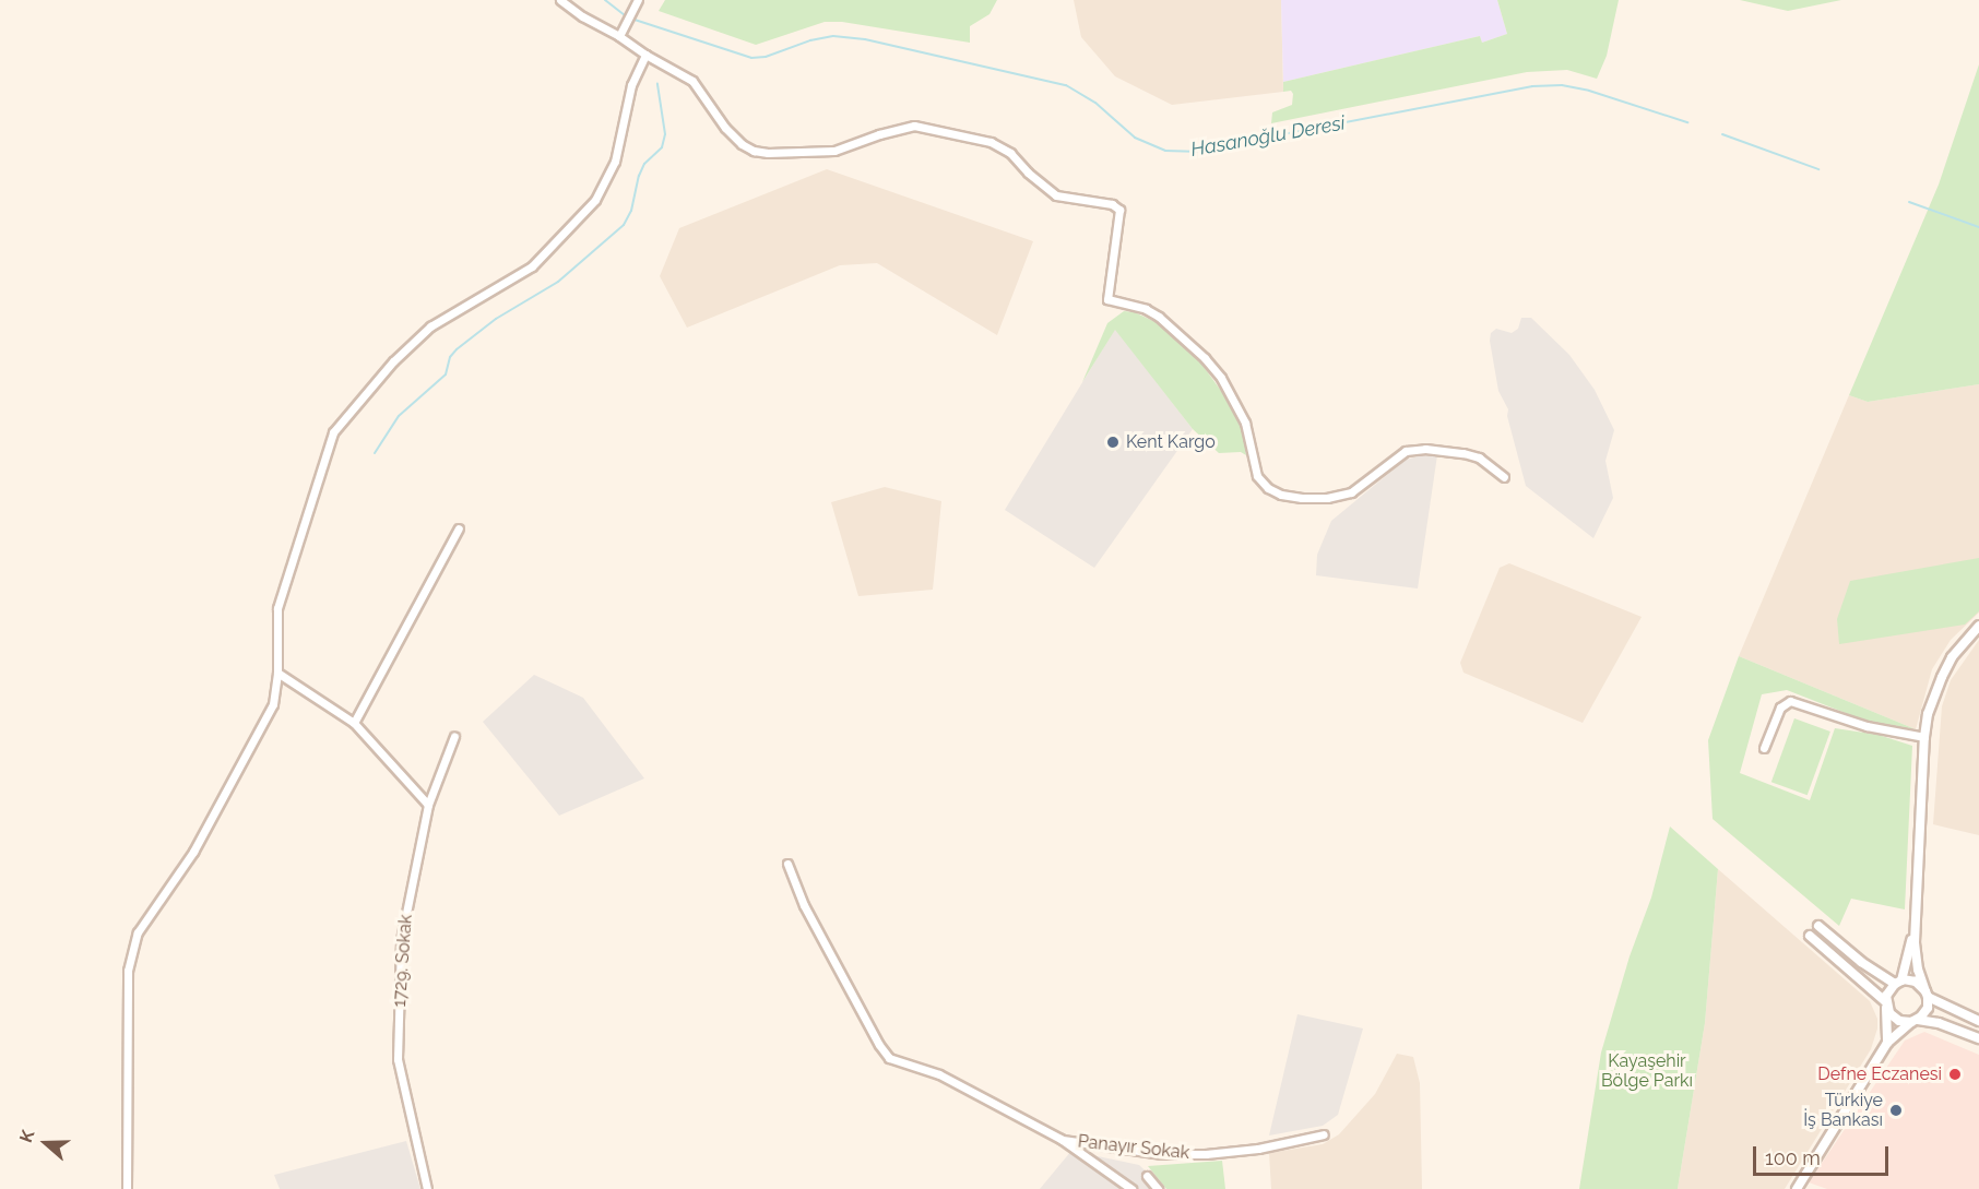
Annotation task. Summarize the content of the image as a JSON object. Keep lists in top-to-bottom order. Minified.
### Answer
{"streets":{"street":["1729. Sokak","Panayır Sokak"]},"water":["Hasanoğlu Deresi"],"parks":["Kayaşehir Bölge Parkı"],"places":["Kent Kargo","Defne Eczanesi","Türkiye İş Bankası"],"scale_bar":"100 m","north":"left"}
